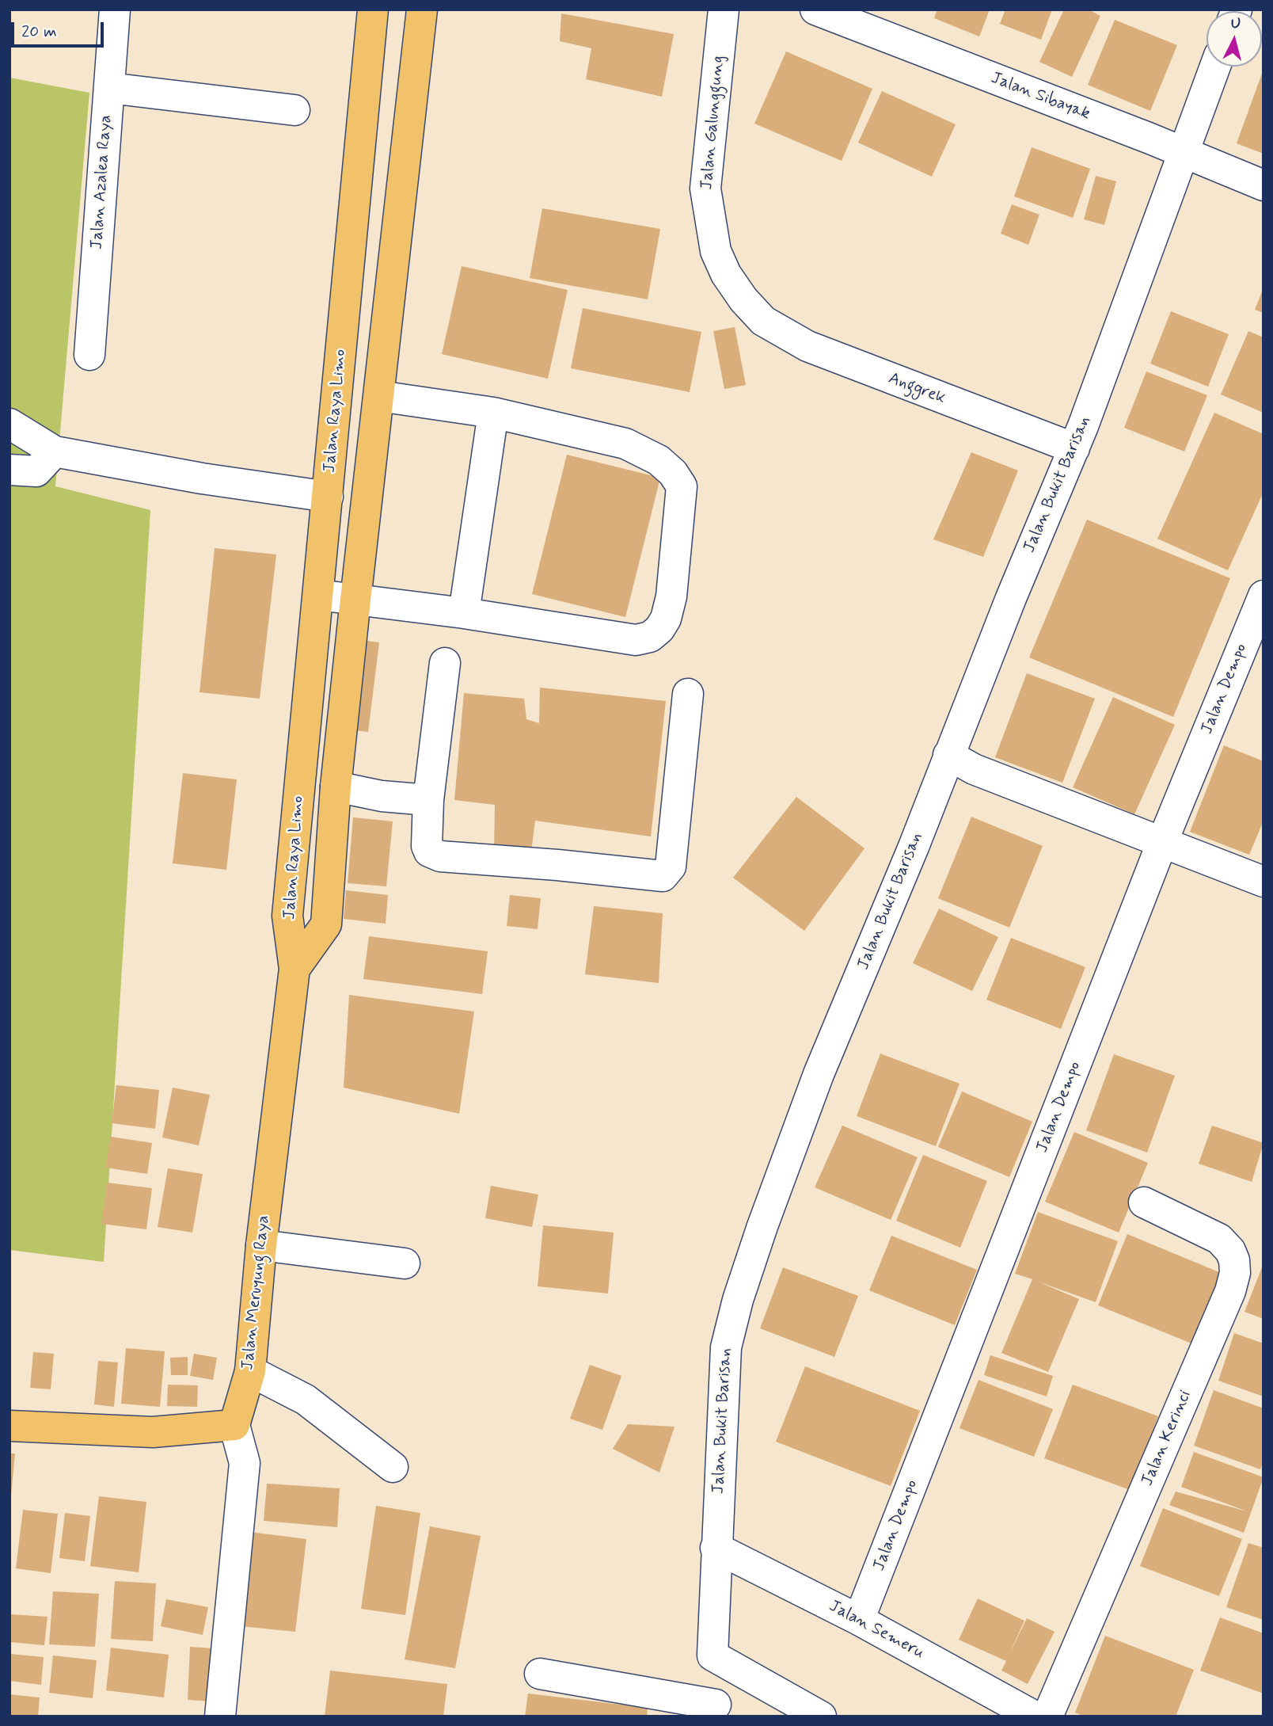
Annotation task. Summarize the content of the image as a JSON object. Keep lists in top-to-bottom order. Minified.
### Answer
{"streets":{"main road":["Jalan Raya Limo","Jalan Meruyung Raya"],"street":["Jalan Sibayak","Jalan Galunggung","Jalan Azalea Raya","Anggrek","Jalan Bukit Barisan","Jalan Dempo","Jalan Kerinci","Jalan Semeru"]},"crossings":[["Jalan Sibayak","Jalan Bukit Barisan"],["Jalan Galunggung","Anggrek"],["Anggrek","Jalan Bukit Barisan"],["Jalan Raya Limo","Jalan Meruyung Raya"],["Jalan Bukit Barisan","Jalan Semeru"],["Jalan Dempo","Jalan Semeru"]],"scale_bar":"20 m","north":"top"}
